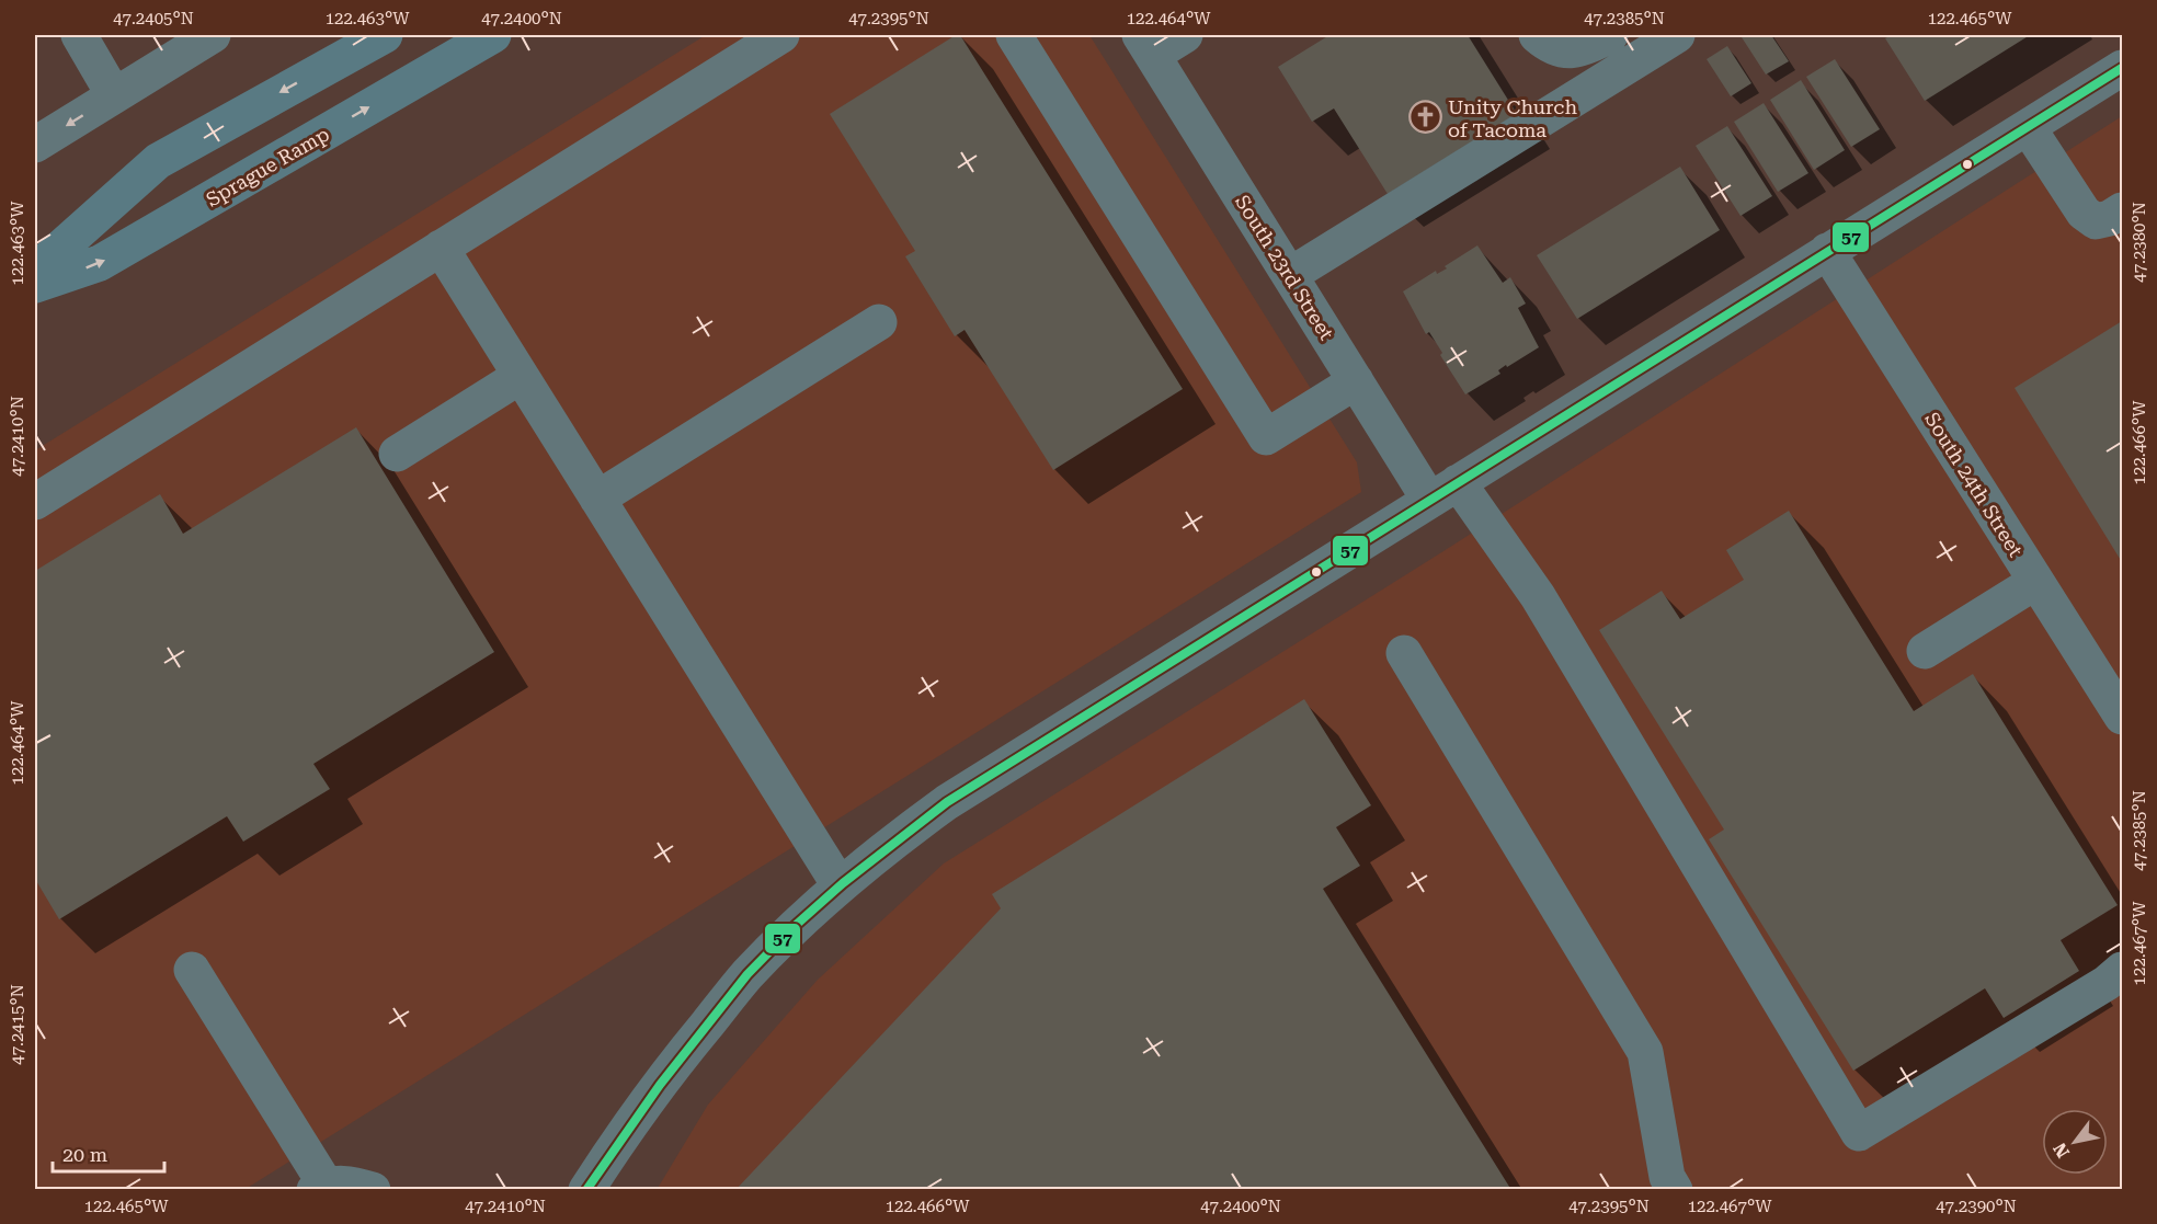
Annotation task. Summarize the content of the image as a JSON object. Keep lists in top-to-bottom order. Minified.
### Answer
{"streets":{"highway":["Sprague Ramp"],"street":["South 23rd Street","South 24th Street"]},"places":{"church":["Unity Church of Tacoma"]},"lines":["transit line 57"],"scale_bar":"20 m","north":"bottom left","coordinates":["47.2405°N","122.463°W","47.2400°N","47.2395°N","122.464°W","47.2385°N","122.465°W","47.2380°N","47.2410°N","122.466°W","122.467°W","47.2415°N","47.2390°N"]}
